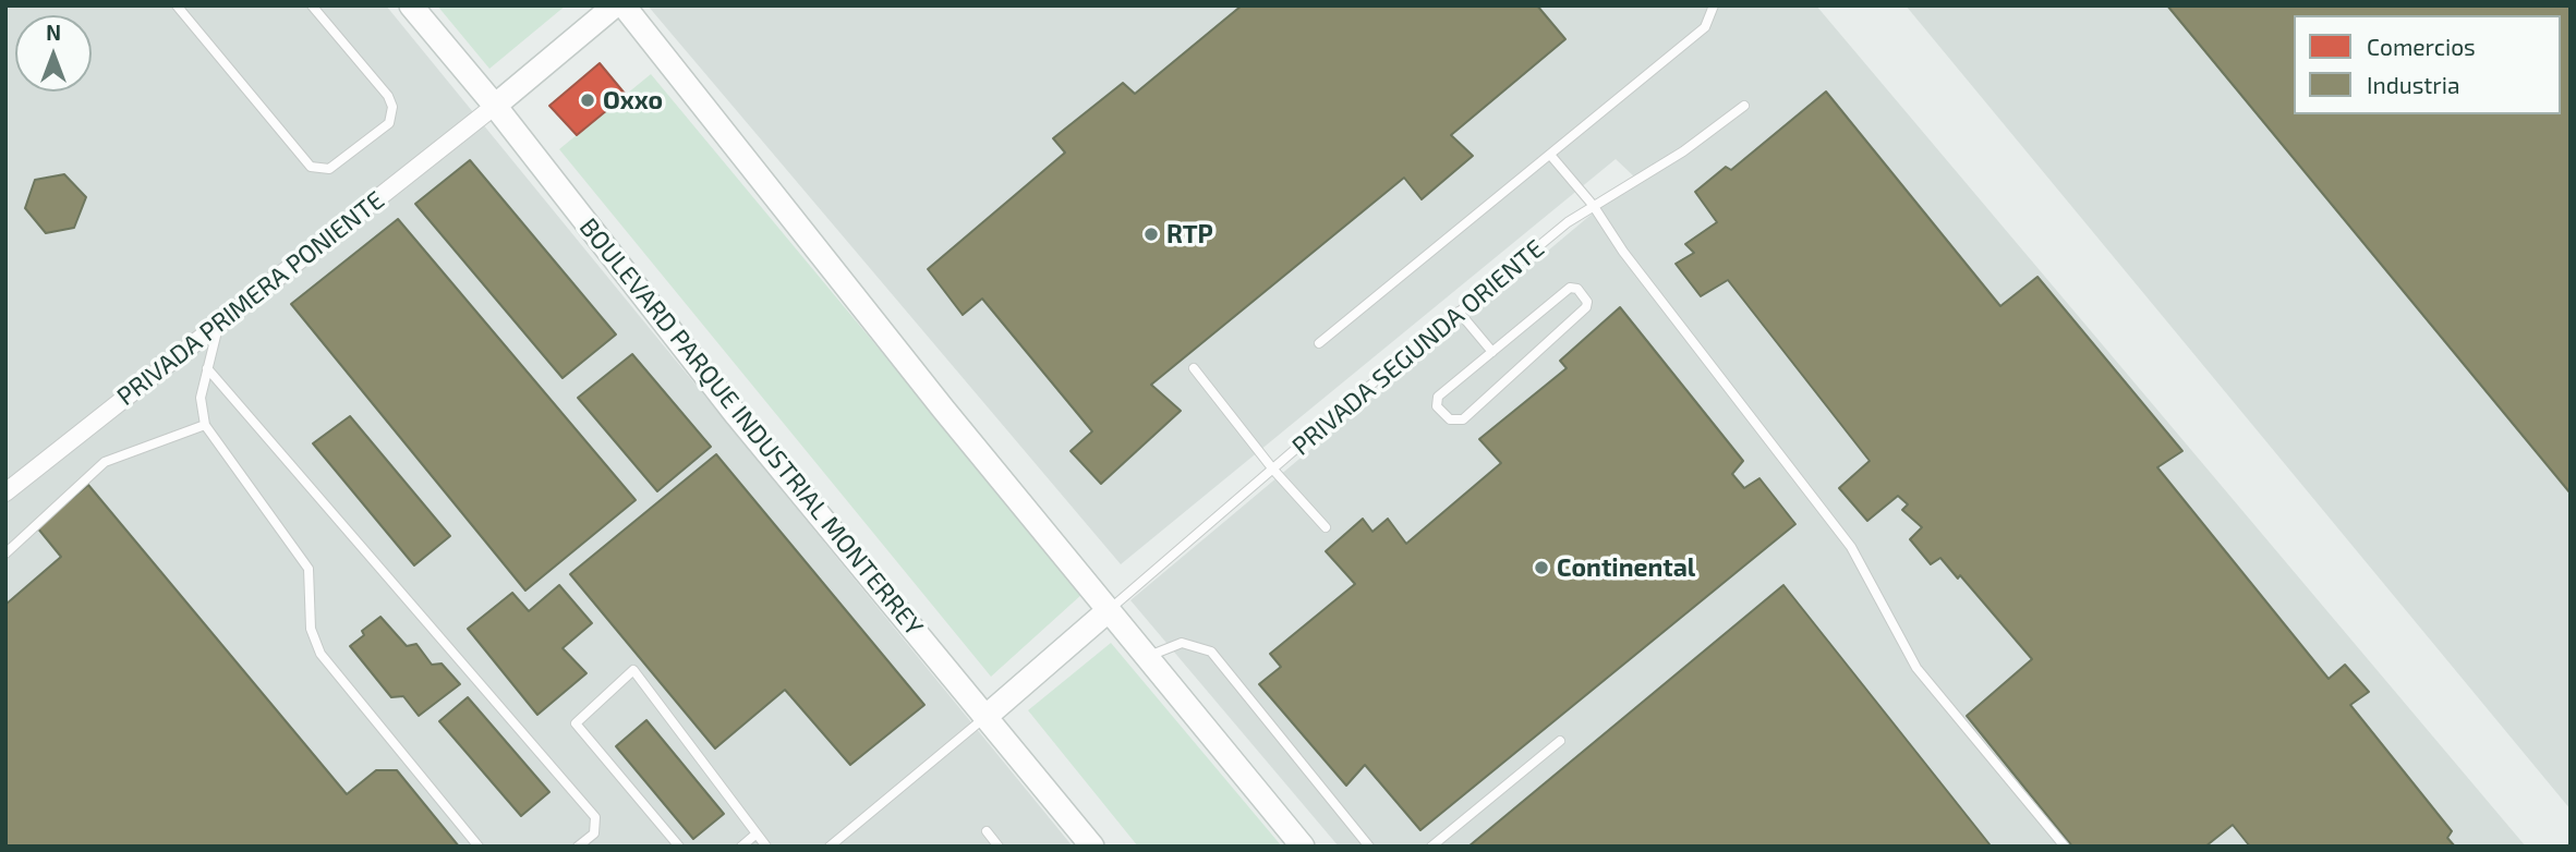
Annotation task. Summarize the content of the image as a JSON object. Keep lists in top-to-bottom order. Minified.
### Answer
{"streets":{"street":["PRIVADA PRIMERA PONIENTE","BOULEVARD PARQUE INDUSTRIAL MONTERREY"],"lane":["PRIVADA SEGUNDA ORIENTE"]},"crossings":[["PRIVADA PRIMERA PONIENTE","BOULEVARD PARQUE INDUSTRIAL MONTERREY"]],"places":["Oxxo","RTP","Continental"],"legend":["Comercios","Industria"],"north":"top"}
